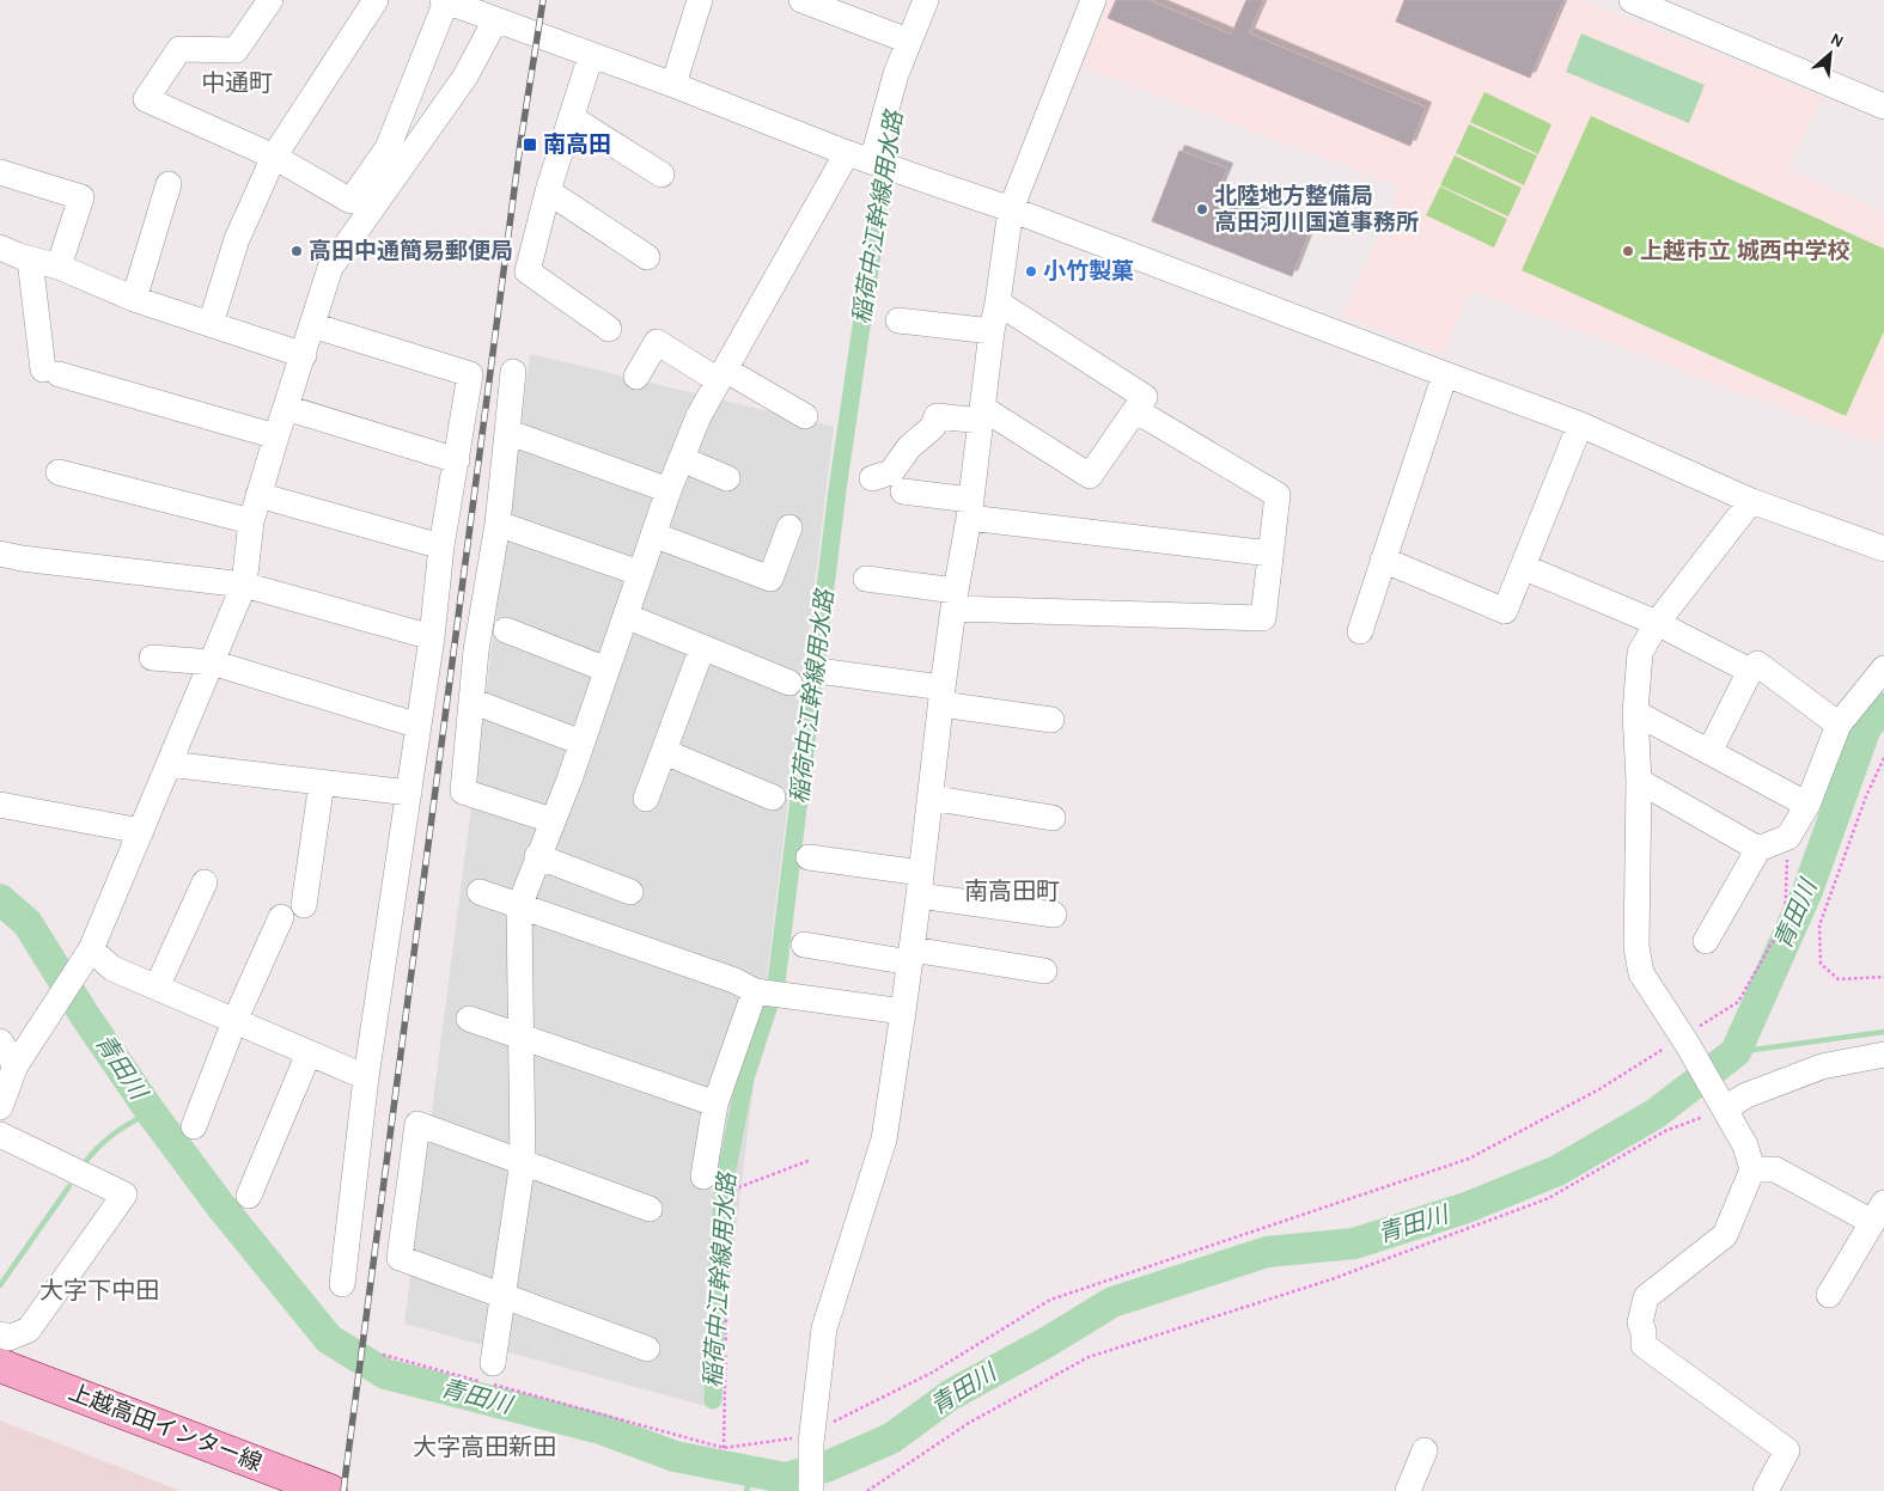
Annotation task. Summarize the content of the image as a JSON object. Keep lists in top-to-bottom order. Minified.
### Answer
{"streets":{"main road":["上越高田インター線"]},"districts":["中通町","南高田町","大字下中田","大字高田新田"],"water":["稲荷中江幹線用水路","青田川"],"places":{"transit":["南高田"],"other":["北陸地方整備局 高田河川国道事務所","高田中通簡易郵便局","上越市立 城西中学校","小竹製菓"]},"north":"top right"}
